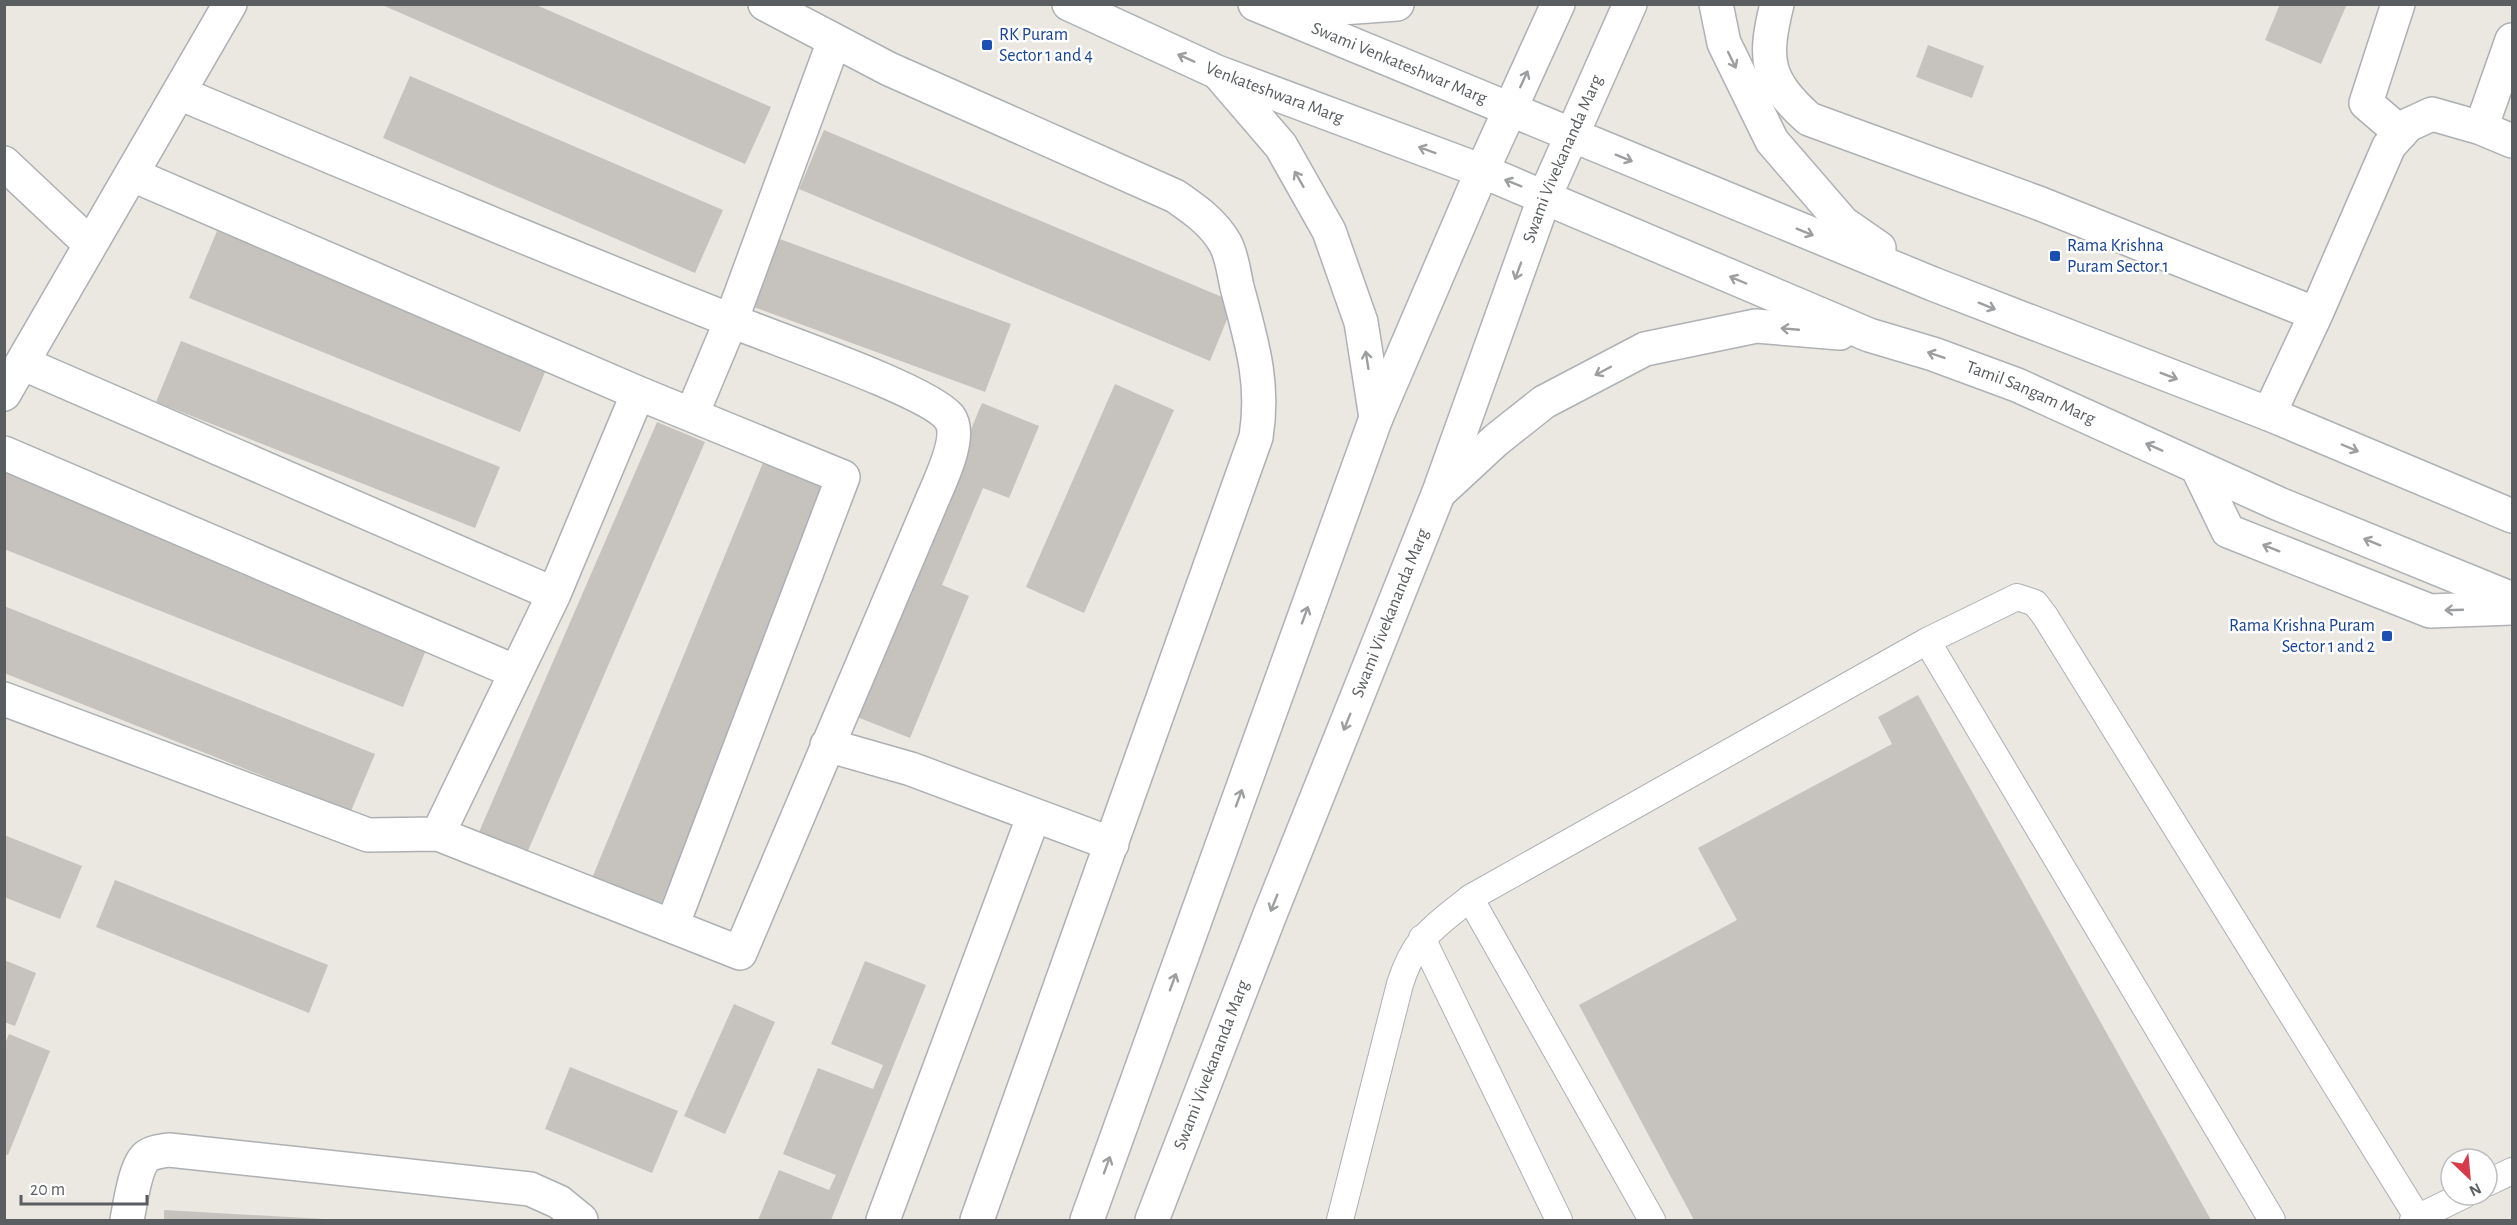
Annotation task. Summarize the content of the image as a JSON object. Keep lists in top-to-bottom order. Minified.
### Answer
{"streets":{"street":["Swami Venkateshwar Marg","Venkateshwara Marg","Swami Vivekananda Marg","Tamil Sangam Marg"]},"crossings":[["Swami Venkateshwar Marg","Swami Vivekananda Marg"],["Venkateshwara Marg","Swami Vivekananda Marg"],["Venkateshwara Marg","Tamil Sangam Marg"],["Swami Vivekananda Marg","Tamil Sangam Marg"]],"one_way":["Venkateshwara Marg"],"places":{"transit":["RK Puram Sector 1 and 4","Rama Krishna Puram Sector 1","Rama Krishna Puram Sector 1 and 2"]},"scale_bar":"20 m","north":"bottom right"}
